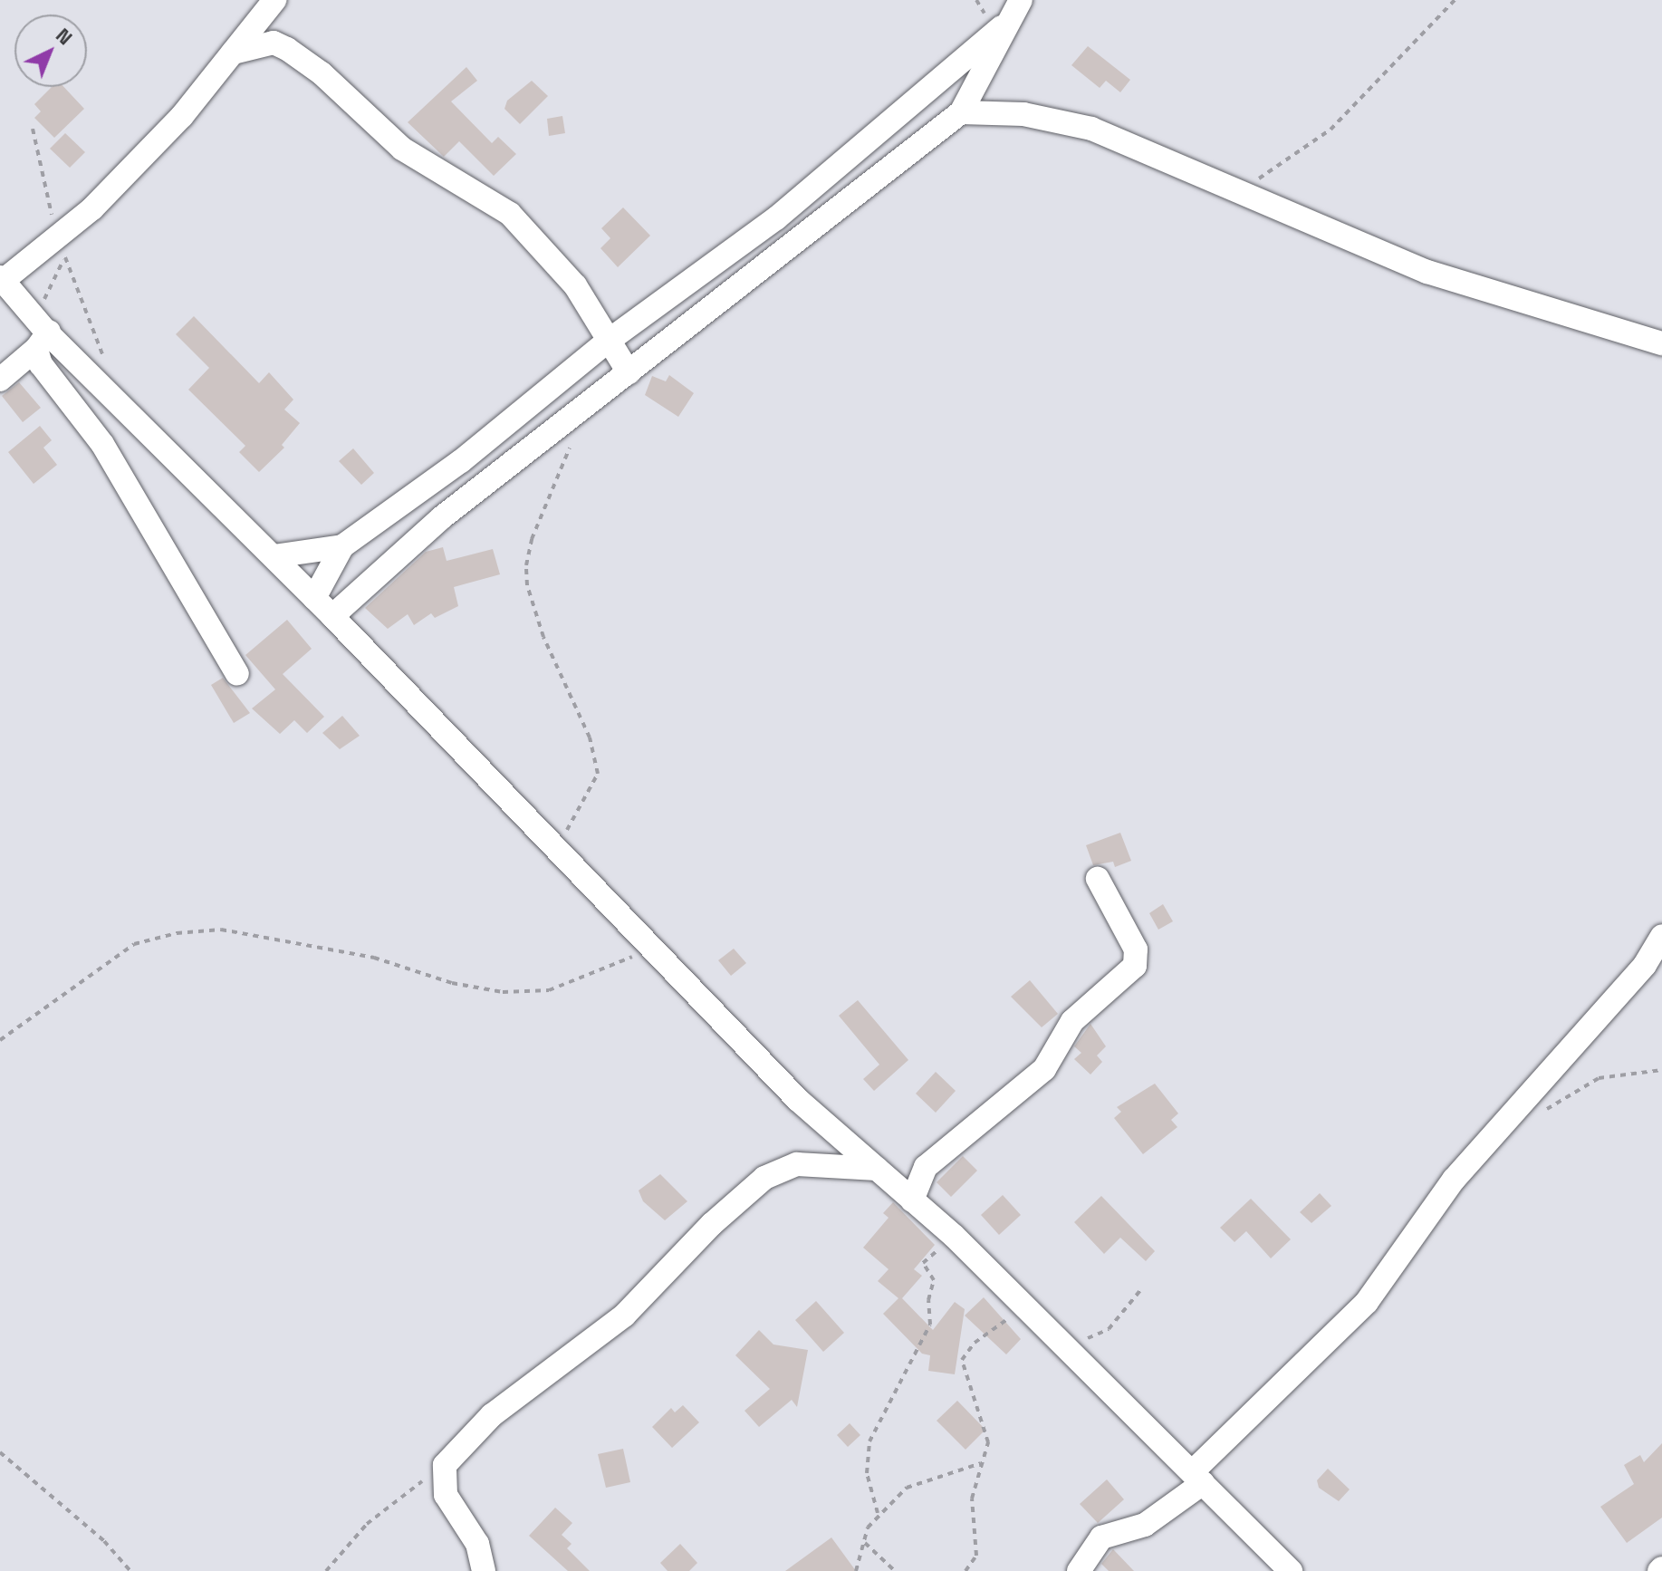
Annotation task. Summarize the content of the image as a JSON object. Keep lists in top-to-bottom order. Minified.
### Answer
{"north":"top right"}
